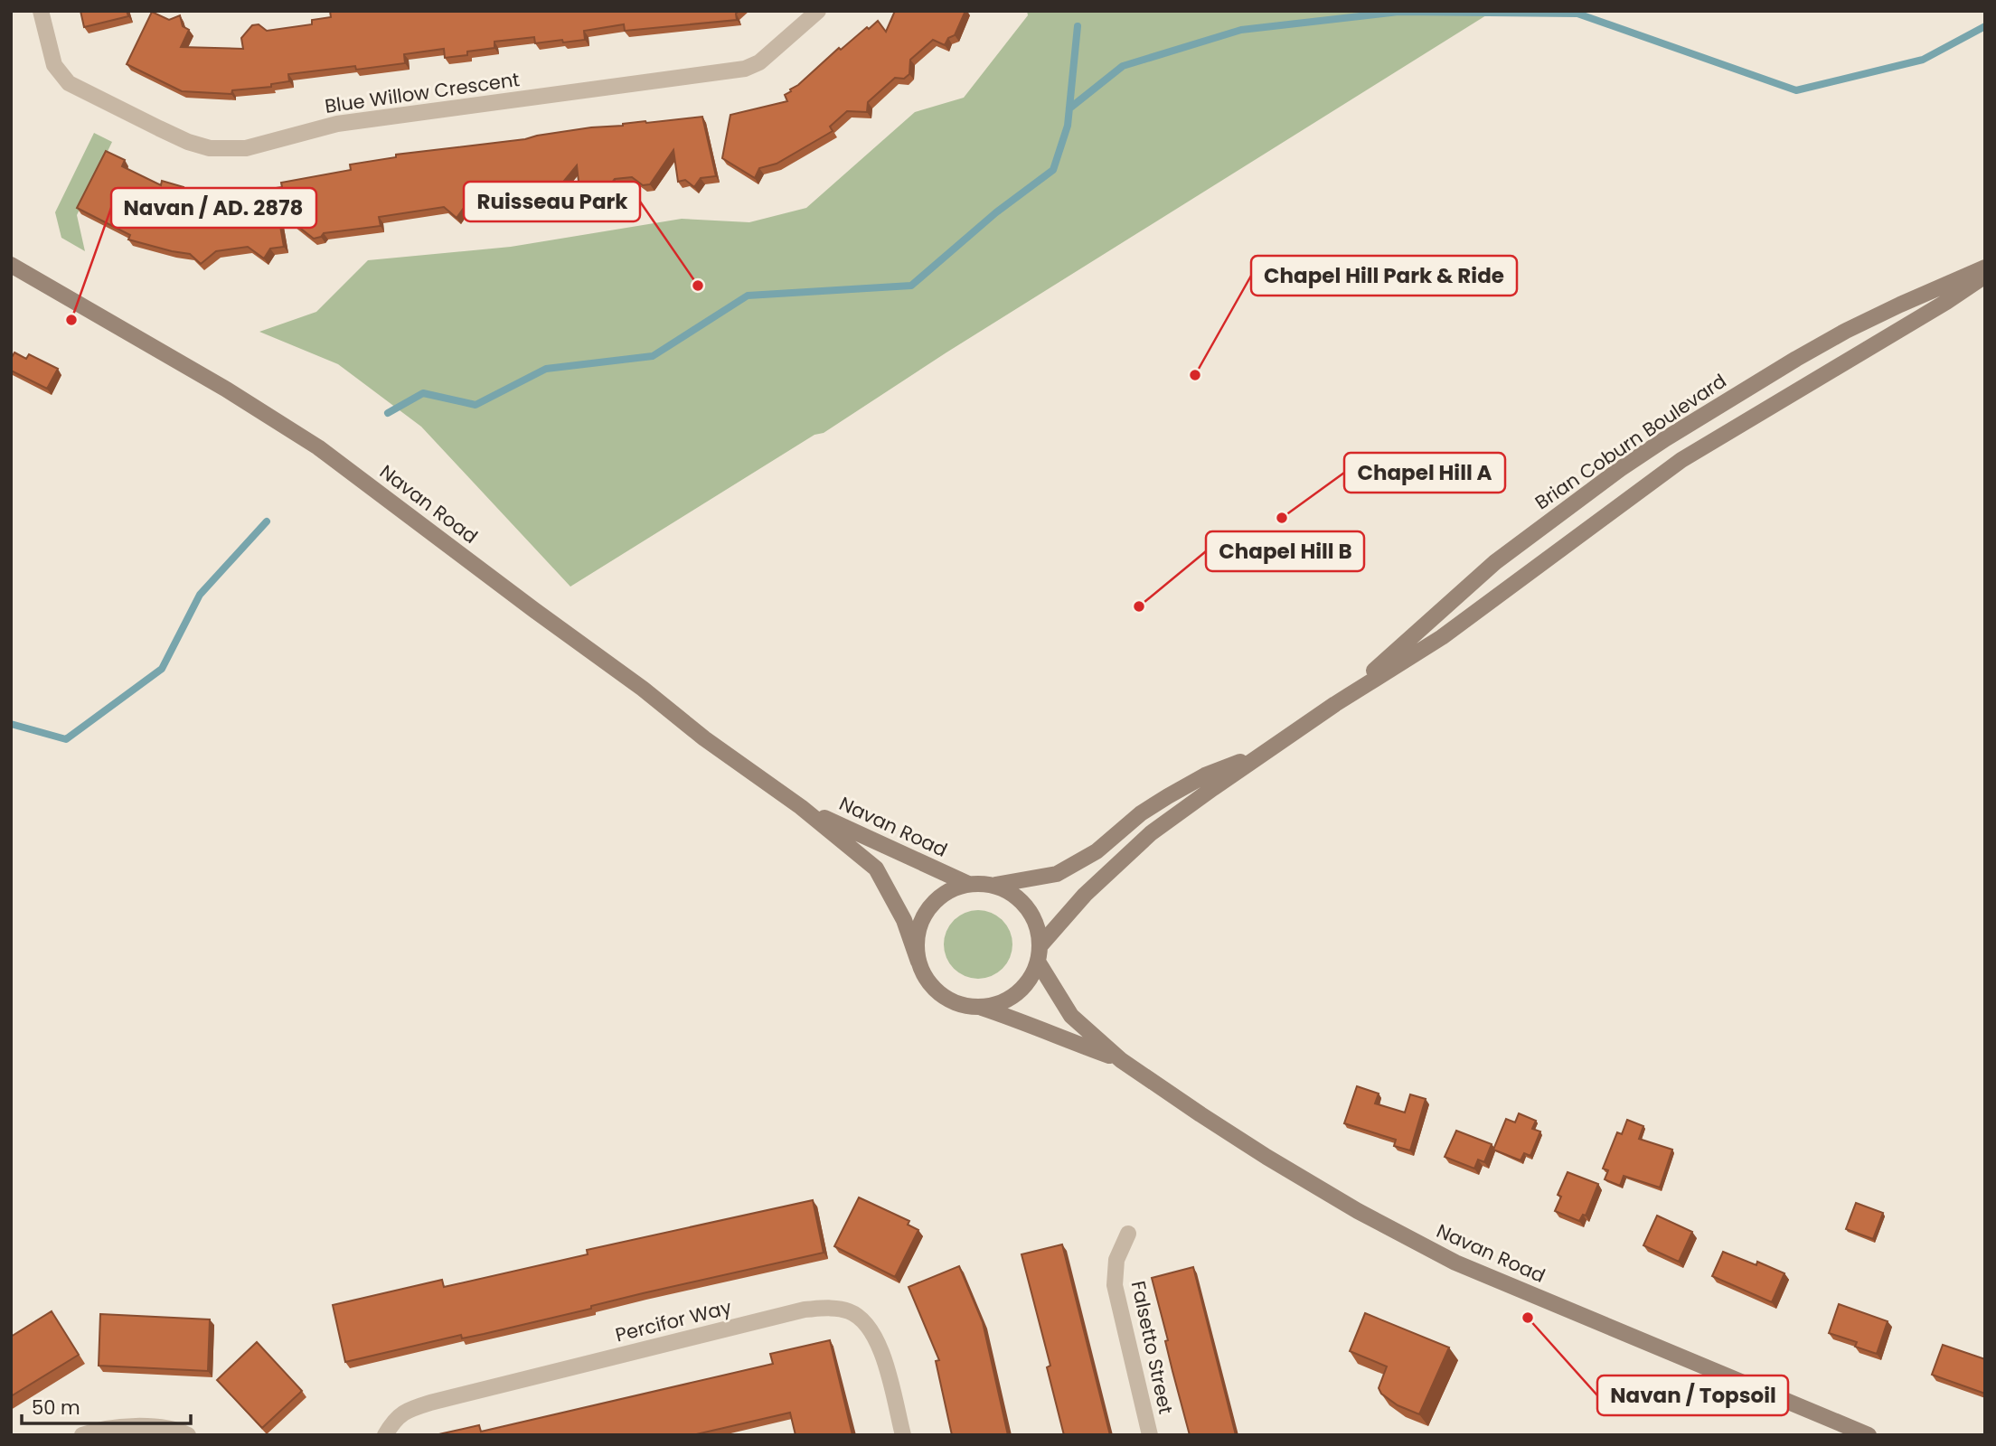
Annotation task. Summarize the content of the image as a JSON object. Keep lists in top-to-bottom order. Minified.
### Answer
{"streets":{"main road":["Brian Coburn Boulevard","Navan Road"],"street":["Blue Willow Crescent","Percifor Way","Falsetto Street"]},"crossings":[["Brian Coburn Boulevard","Navan Road"]],"places":["Ruisseau Park","Navan / AD. 2878","Chapel Hill Park & Ride","Chapel Hill A","Chapel Hill B","Navan / Topsoil"],"scale_bar":"50 m"}
